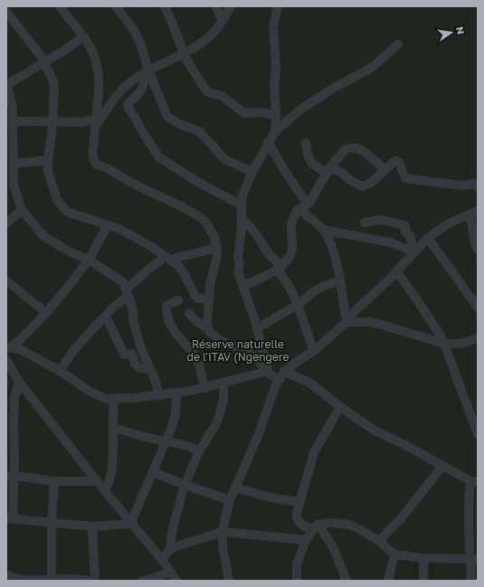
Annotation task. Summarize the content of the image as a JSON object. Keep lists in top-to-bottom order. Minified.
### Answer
{"parks":["Réserve naturelle de l'ITAV (Ngengere"],"north":"right"}
